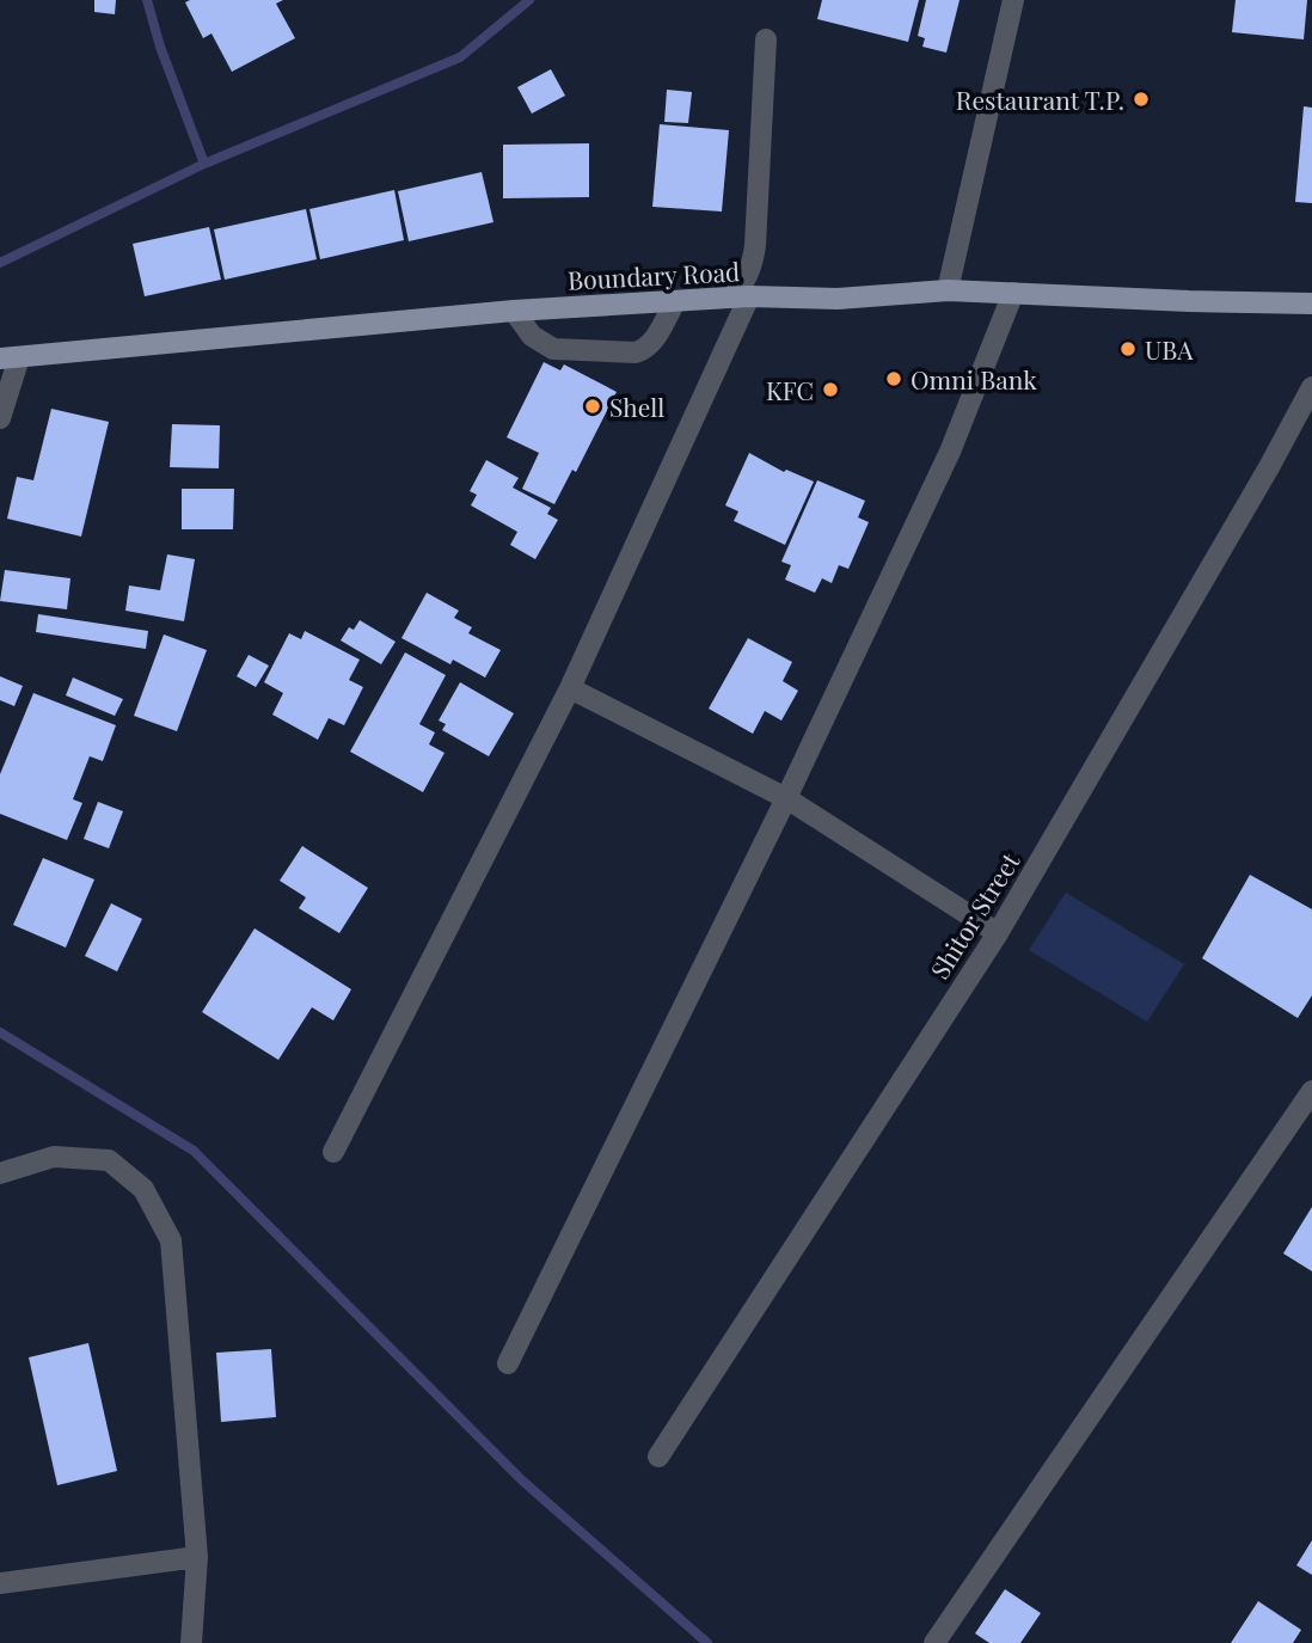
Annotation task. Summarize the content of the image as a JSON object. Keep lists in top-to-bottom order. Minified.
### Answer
{"streets":{"main road":["Boundary Road"],"street":["Shitor Street"]},"places":["Restaurant T.P.","UBA","Omni Bank","KFC","Shell"]}
